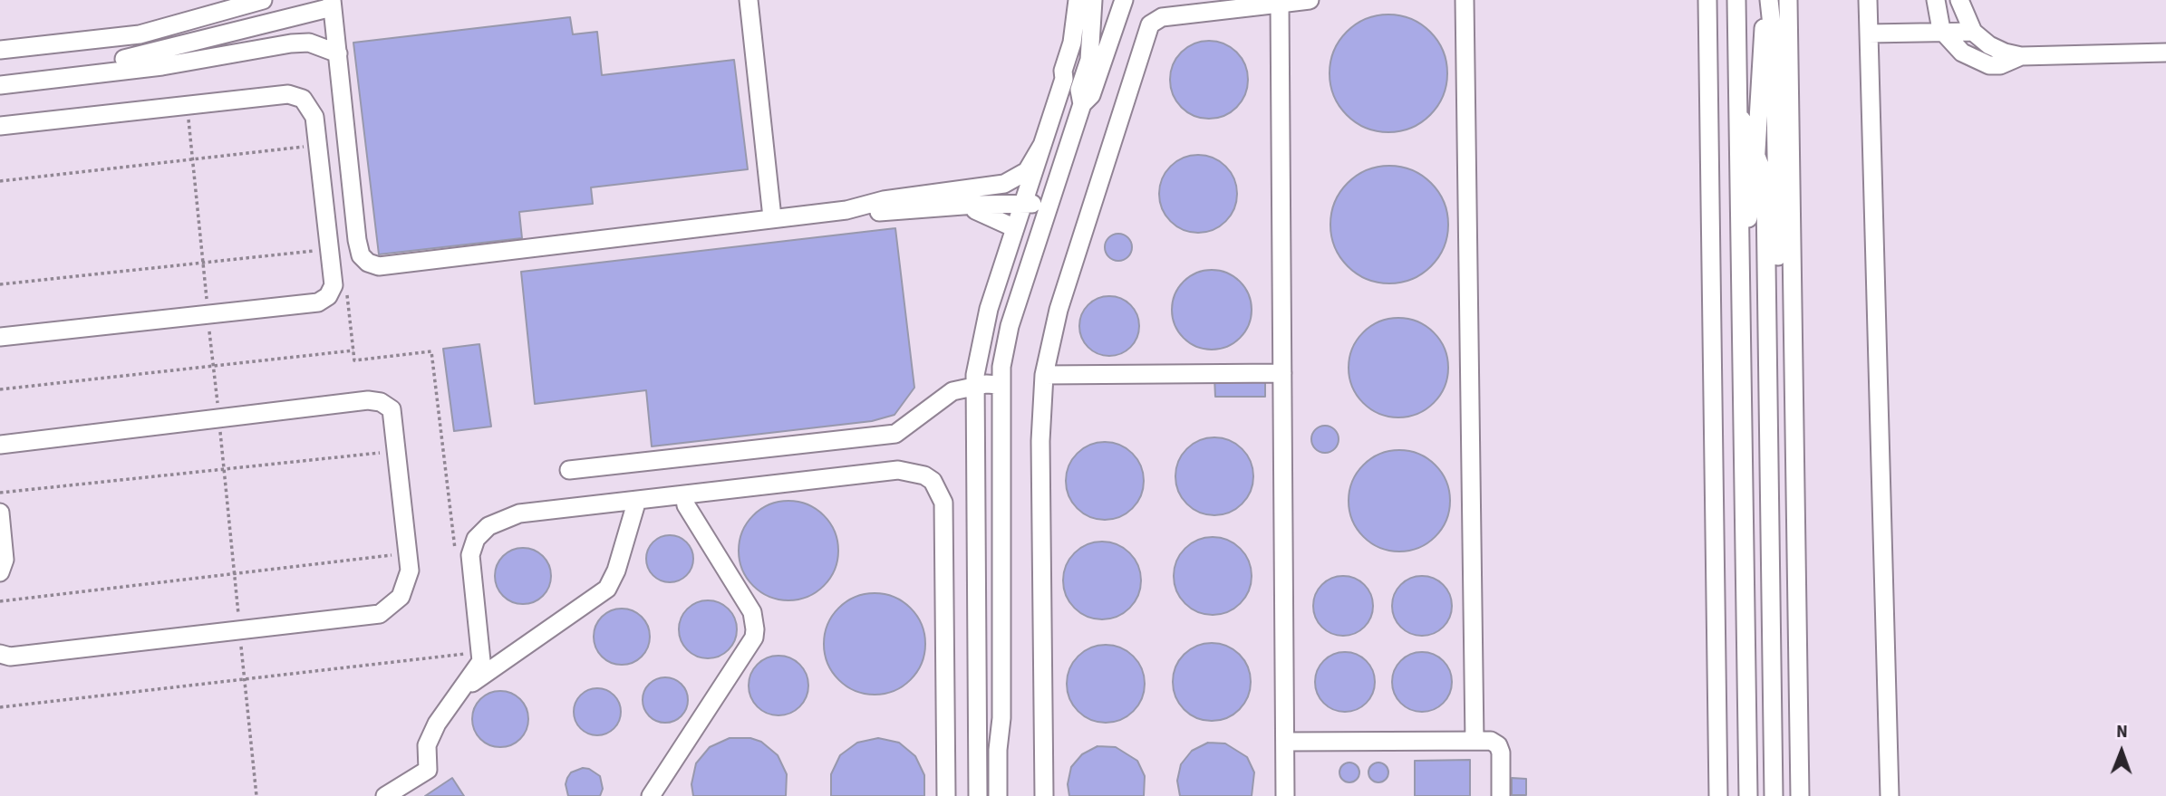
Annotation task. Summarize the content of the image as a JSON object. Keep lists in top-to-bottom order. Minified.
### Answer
{"north":"top"}
